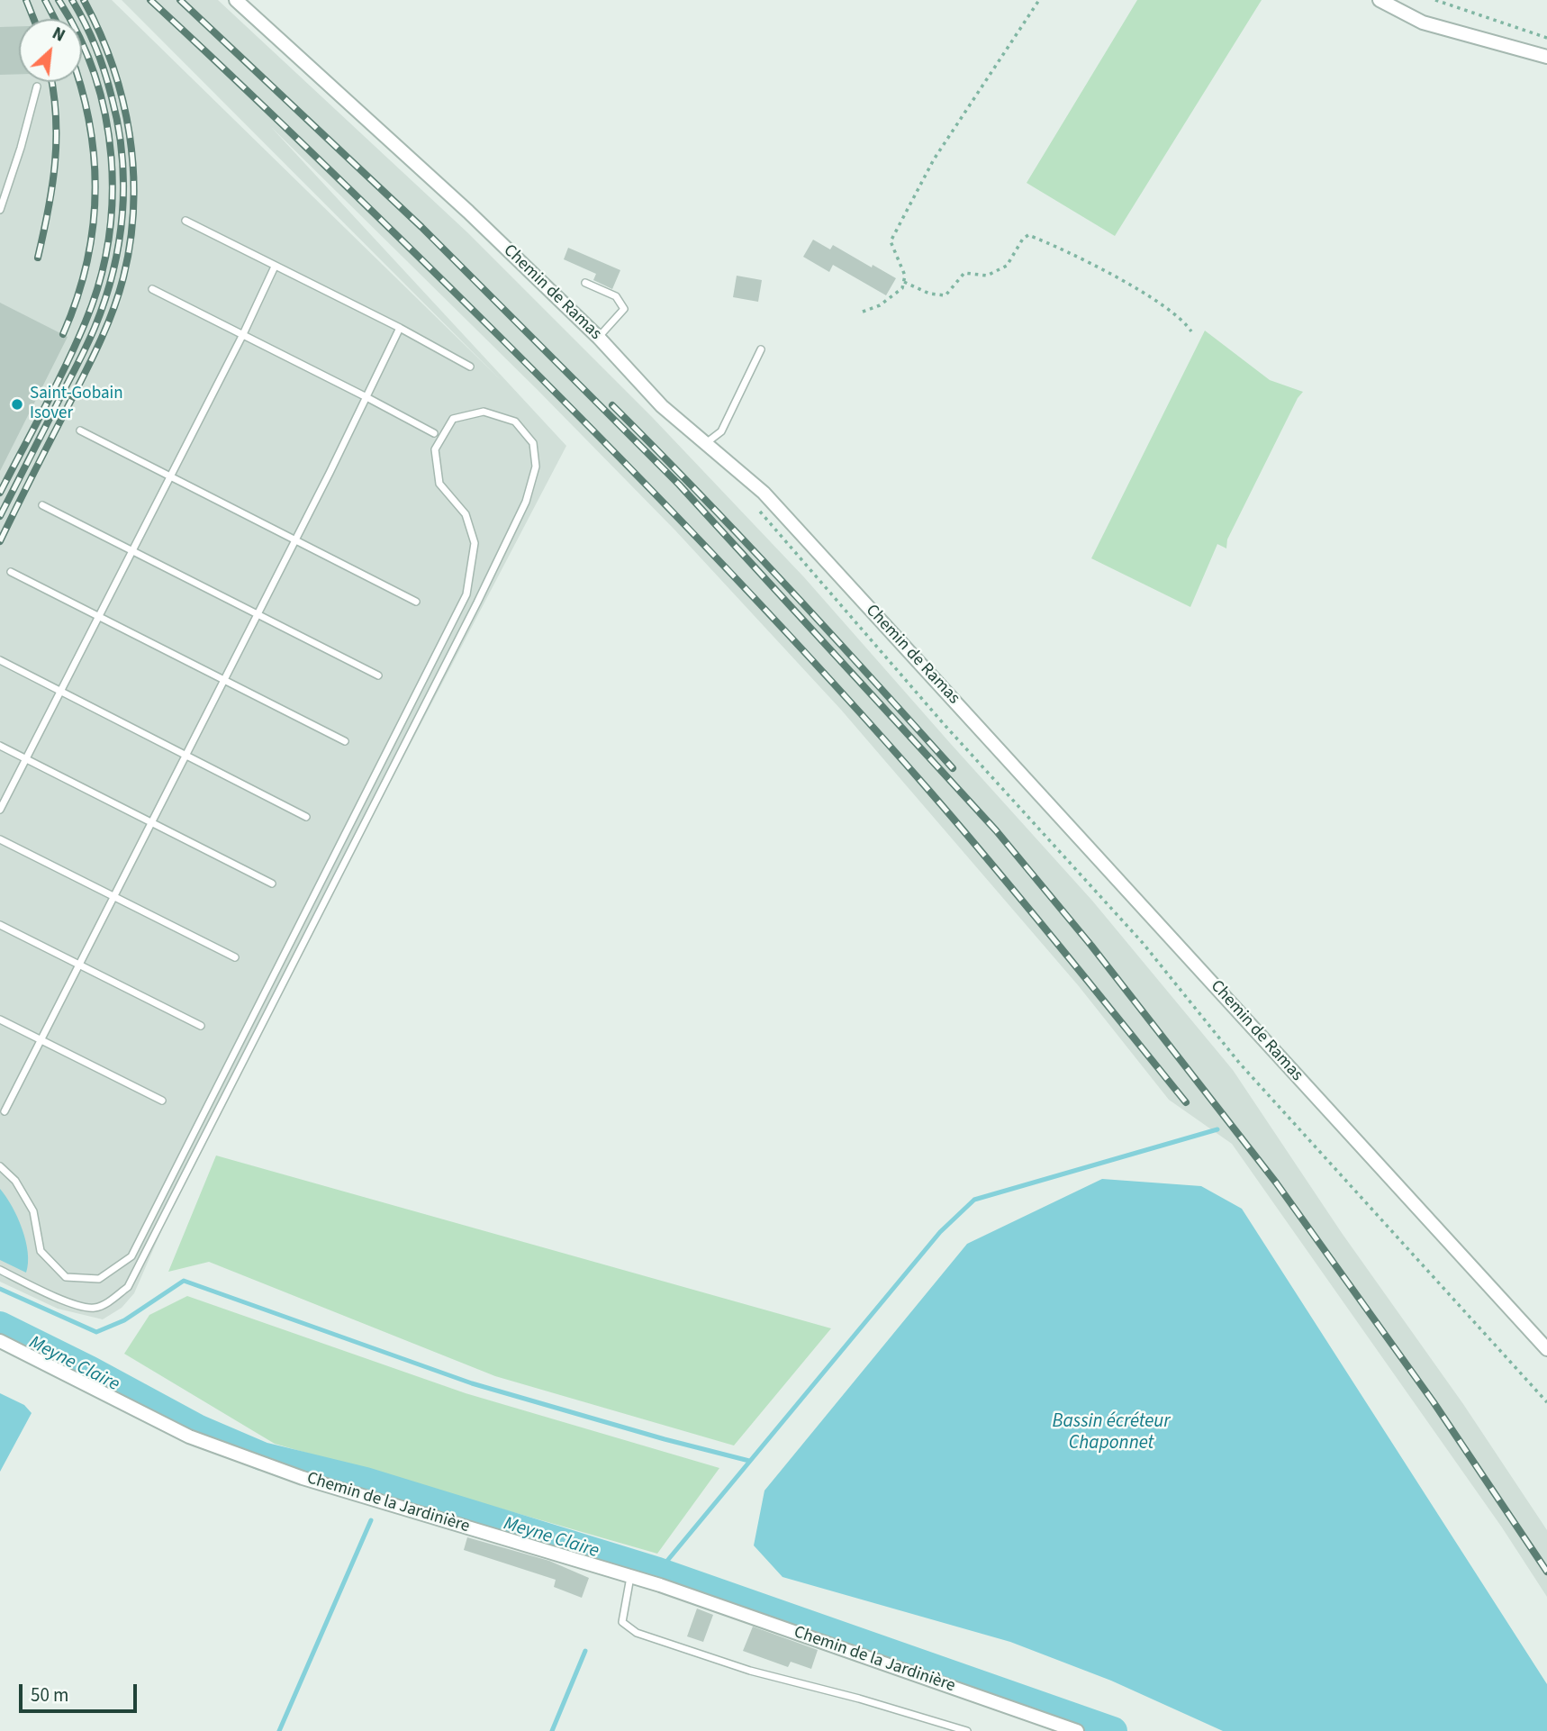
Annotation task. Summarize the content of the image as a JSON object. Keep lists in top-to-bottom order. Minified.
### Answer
{"streets":{"street":["Chemin de Ramas","Chemin de la Jardinière"]},"water":["Meyne Claire","Bassin écréteur Chaponnet"],"places":["Saint-Gobain Isover"],"scale_bar":"50 m","north":"top right"}
